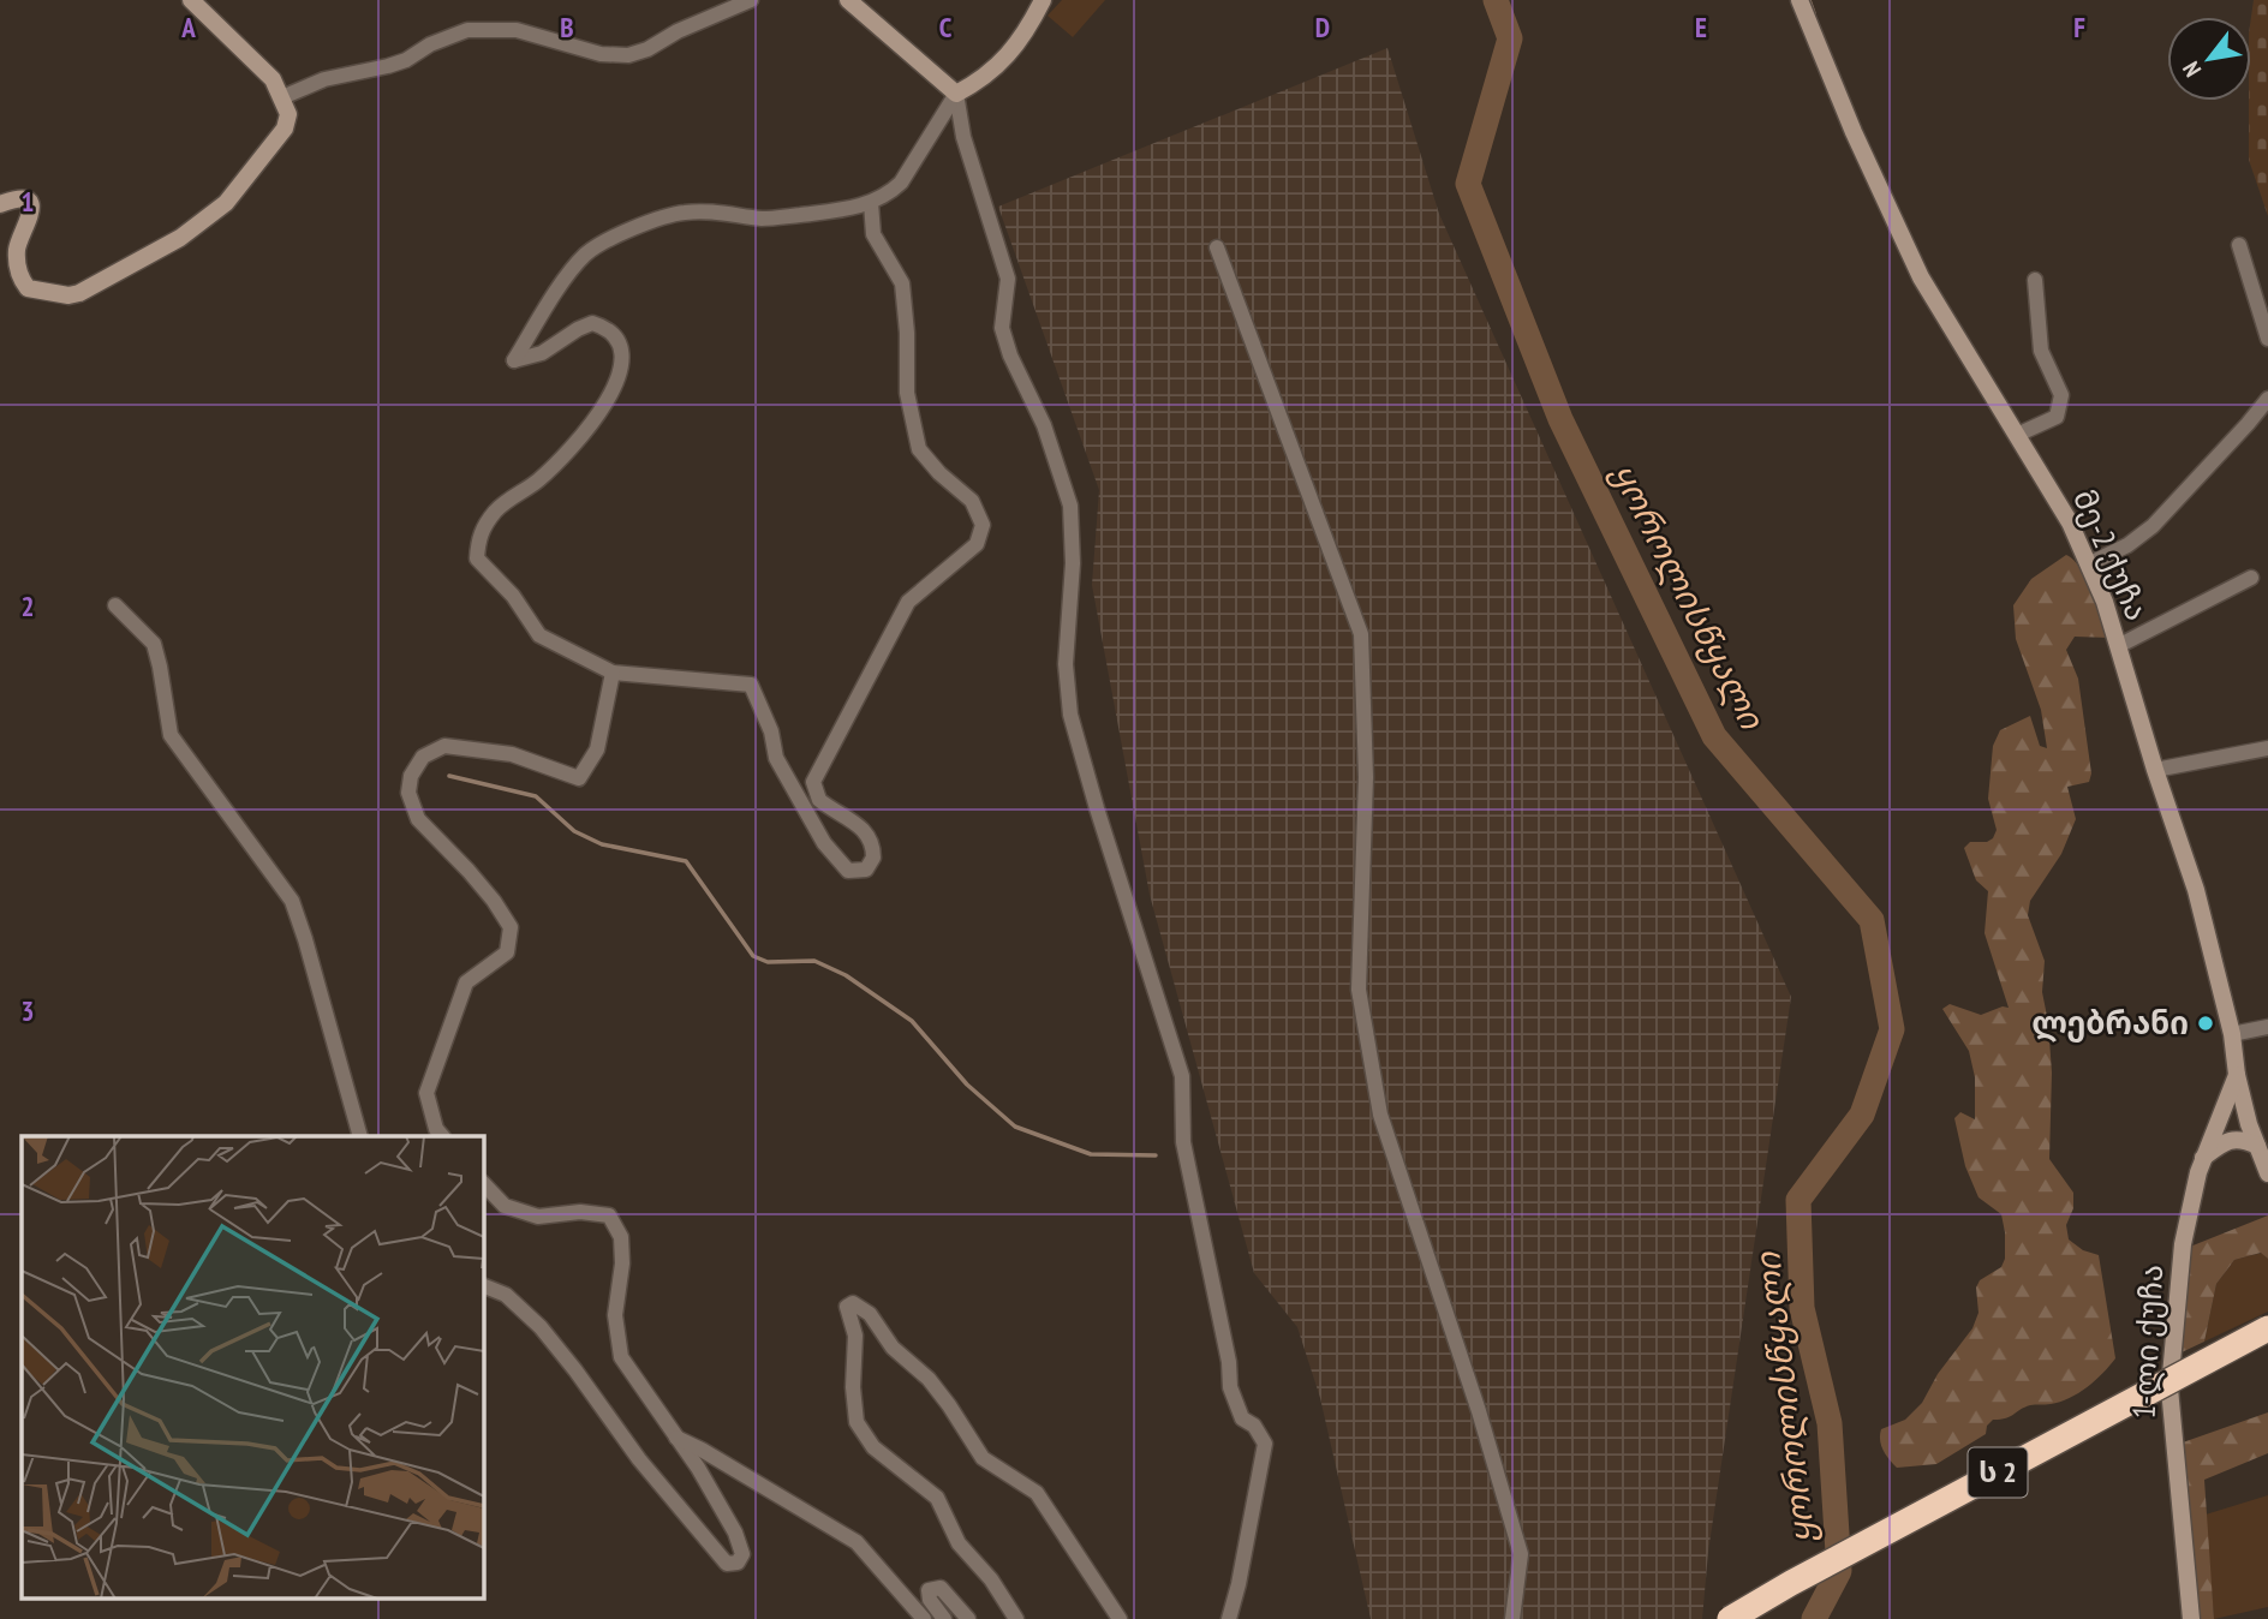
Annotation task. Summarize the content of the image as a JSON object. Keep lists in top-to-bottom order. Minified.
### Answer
{"streets":{"highway":["ს 2"],"street":["მე-2 ქუჩა","1-ლი ქუჩა"]},"crossings":[["მე-2 ქუჩა","1-ლი ქუჩა"]],"water":["ყოროლისწყალი"],"places":["ლებრანი"],"north":"bottom left","grid":{"columns":["A","B","C","D","E","F"],"rows":["1","2","3"]}}
